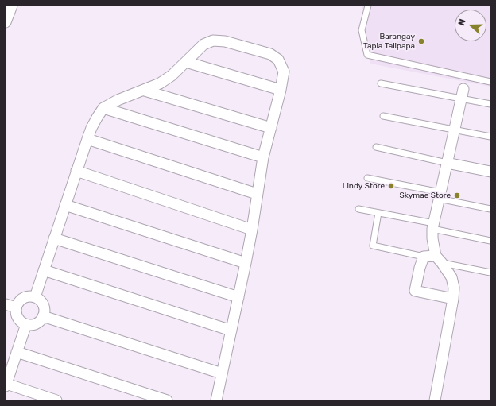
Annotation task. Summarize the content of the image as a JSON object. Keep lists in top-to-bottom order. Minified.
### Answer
{"places":["Barangay Tapia Talipapa","Lindy Store","Skymae Store"],"north":"left"}
